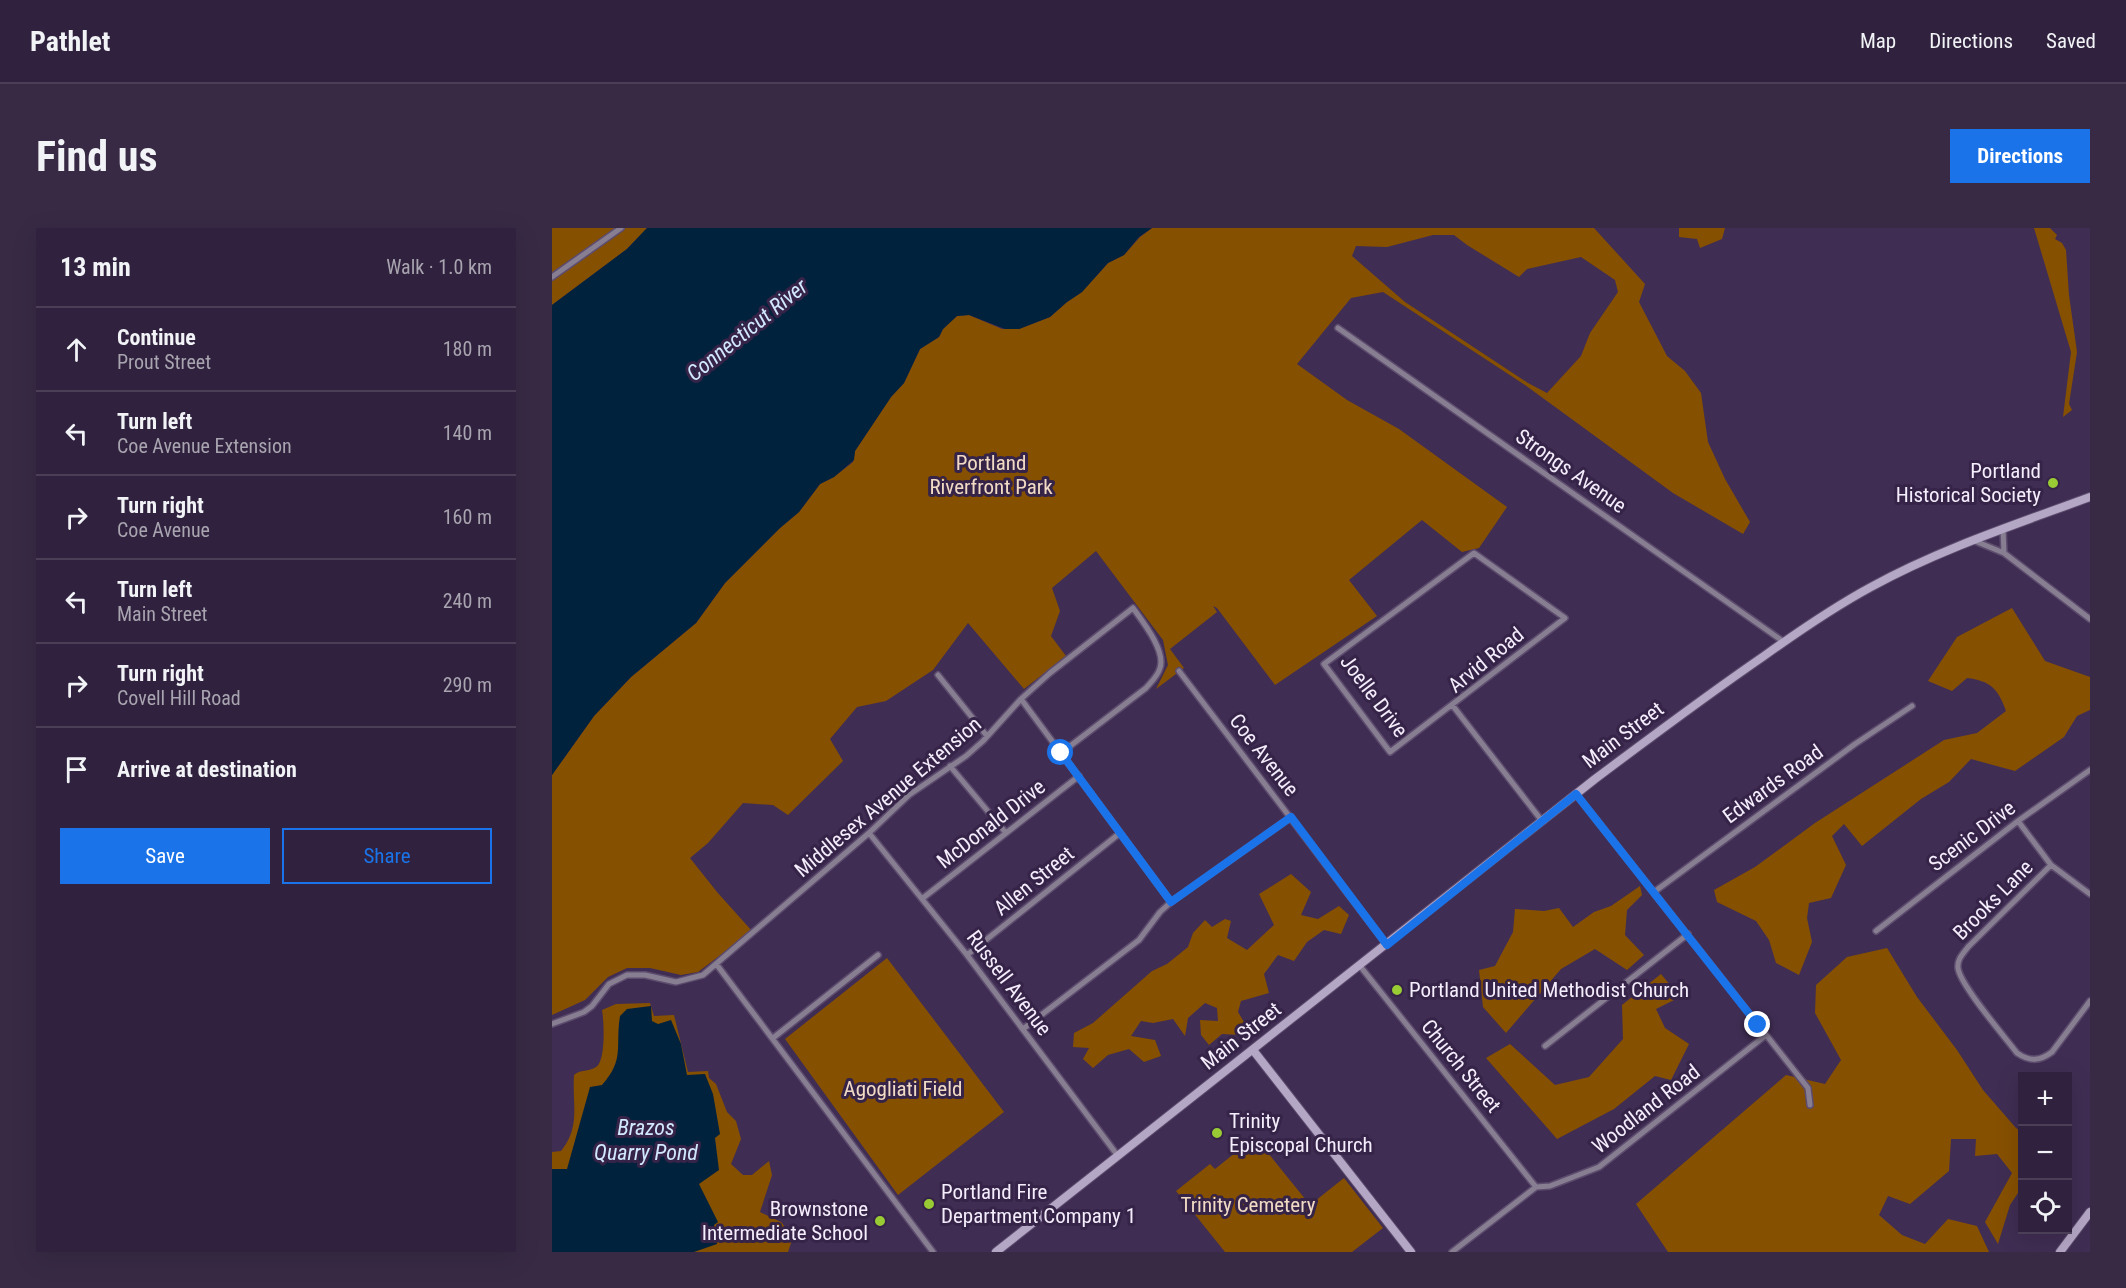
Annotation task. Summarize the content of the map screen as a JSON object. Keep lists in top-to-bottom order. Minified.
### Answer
{"streets":{"main road":["Main Street"],"street":["Strongs Avenue","Arvid Road","Joelle Drive","Coe Avenue","Edwards Road","Middlesex Avenue Extension","McDonald Drive","Scenic Drive","Allen Street","Brooks Lane","Russell Avenue","Church Street","Woodland Road"]},"crossings":[["Strongs Avenue","Main Street"],["Arvid Road","Joelle Drive"],["Arvid Road","Main Street"],["Main Street","Coe Avenue"],["Main Street","Russell Avenue"],["Main Street","Church Street"],["Middlesex Avenue Extension","Russell Avenue"],["McDonald Drive","Russell Avenue"],["Allen Street","Russell Avenue"],["Church Street","Woodland Road"]],"water":["Connecticut River","Brazos Quarry Pond"],"parks":["Portland Riverfront Park","Agogliati Field","Trinity Cemetery"],"places":["Portland Historical Society","Portland United Methodist Church","Trinity Episcopal Church","Portland Fire Department Company 1","Brownstone Intermediate School"],"page":{"header":"Pathlet","nav":["Map","Directions","Saved"],"buttons":["Directions",["Save","Share"]],"title":"Find us","heading":["13 min","Walk · 1.0 km"],"list":[["Continue","Prout Street","180 m"],["Turn left","Coe Avenue Extension","140 m"],["Turn right","Coe Avenue","160 m"],["Turn left","Main Street","240 m"],["Turn right","Covell Hill Road","290 m"],"Arrive at destination"],"map_buttons":["+","−"]}}
